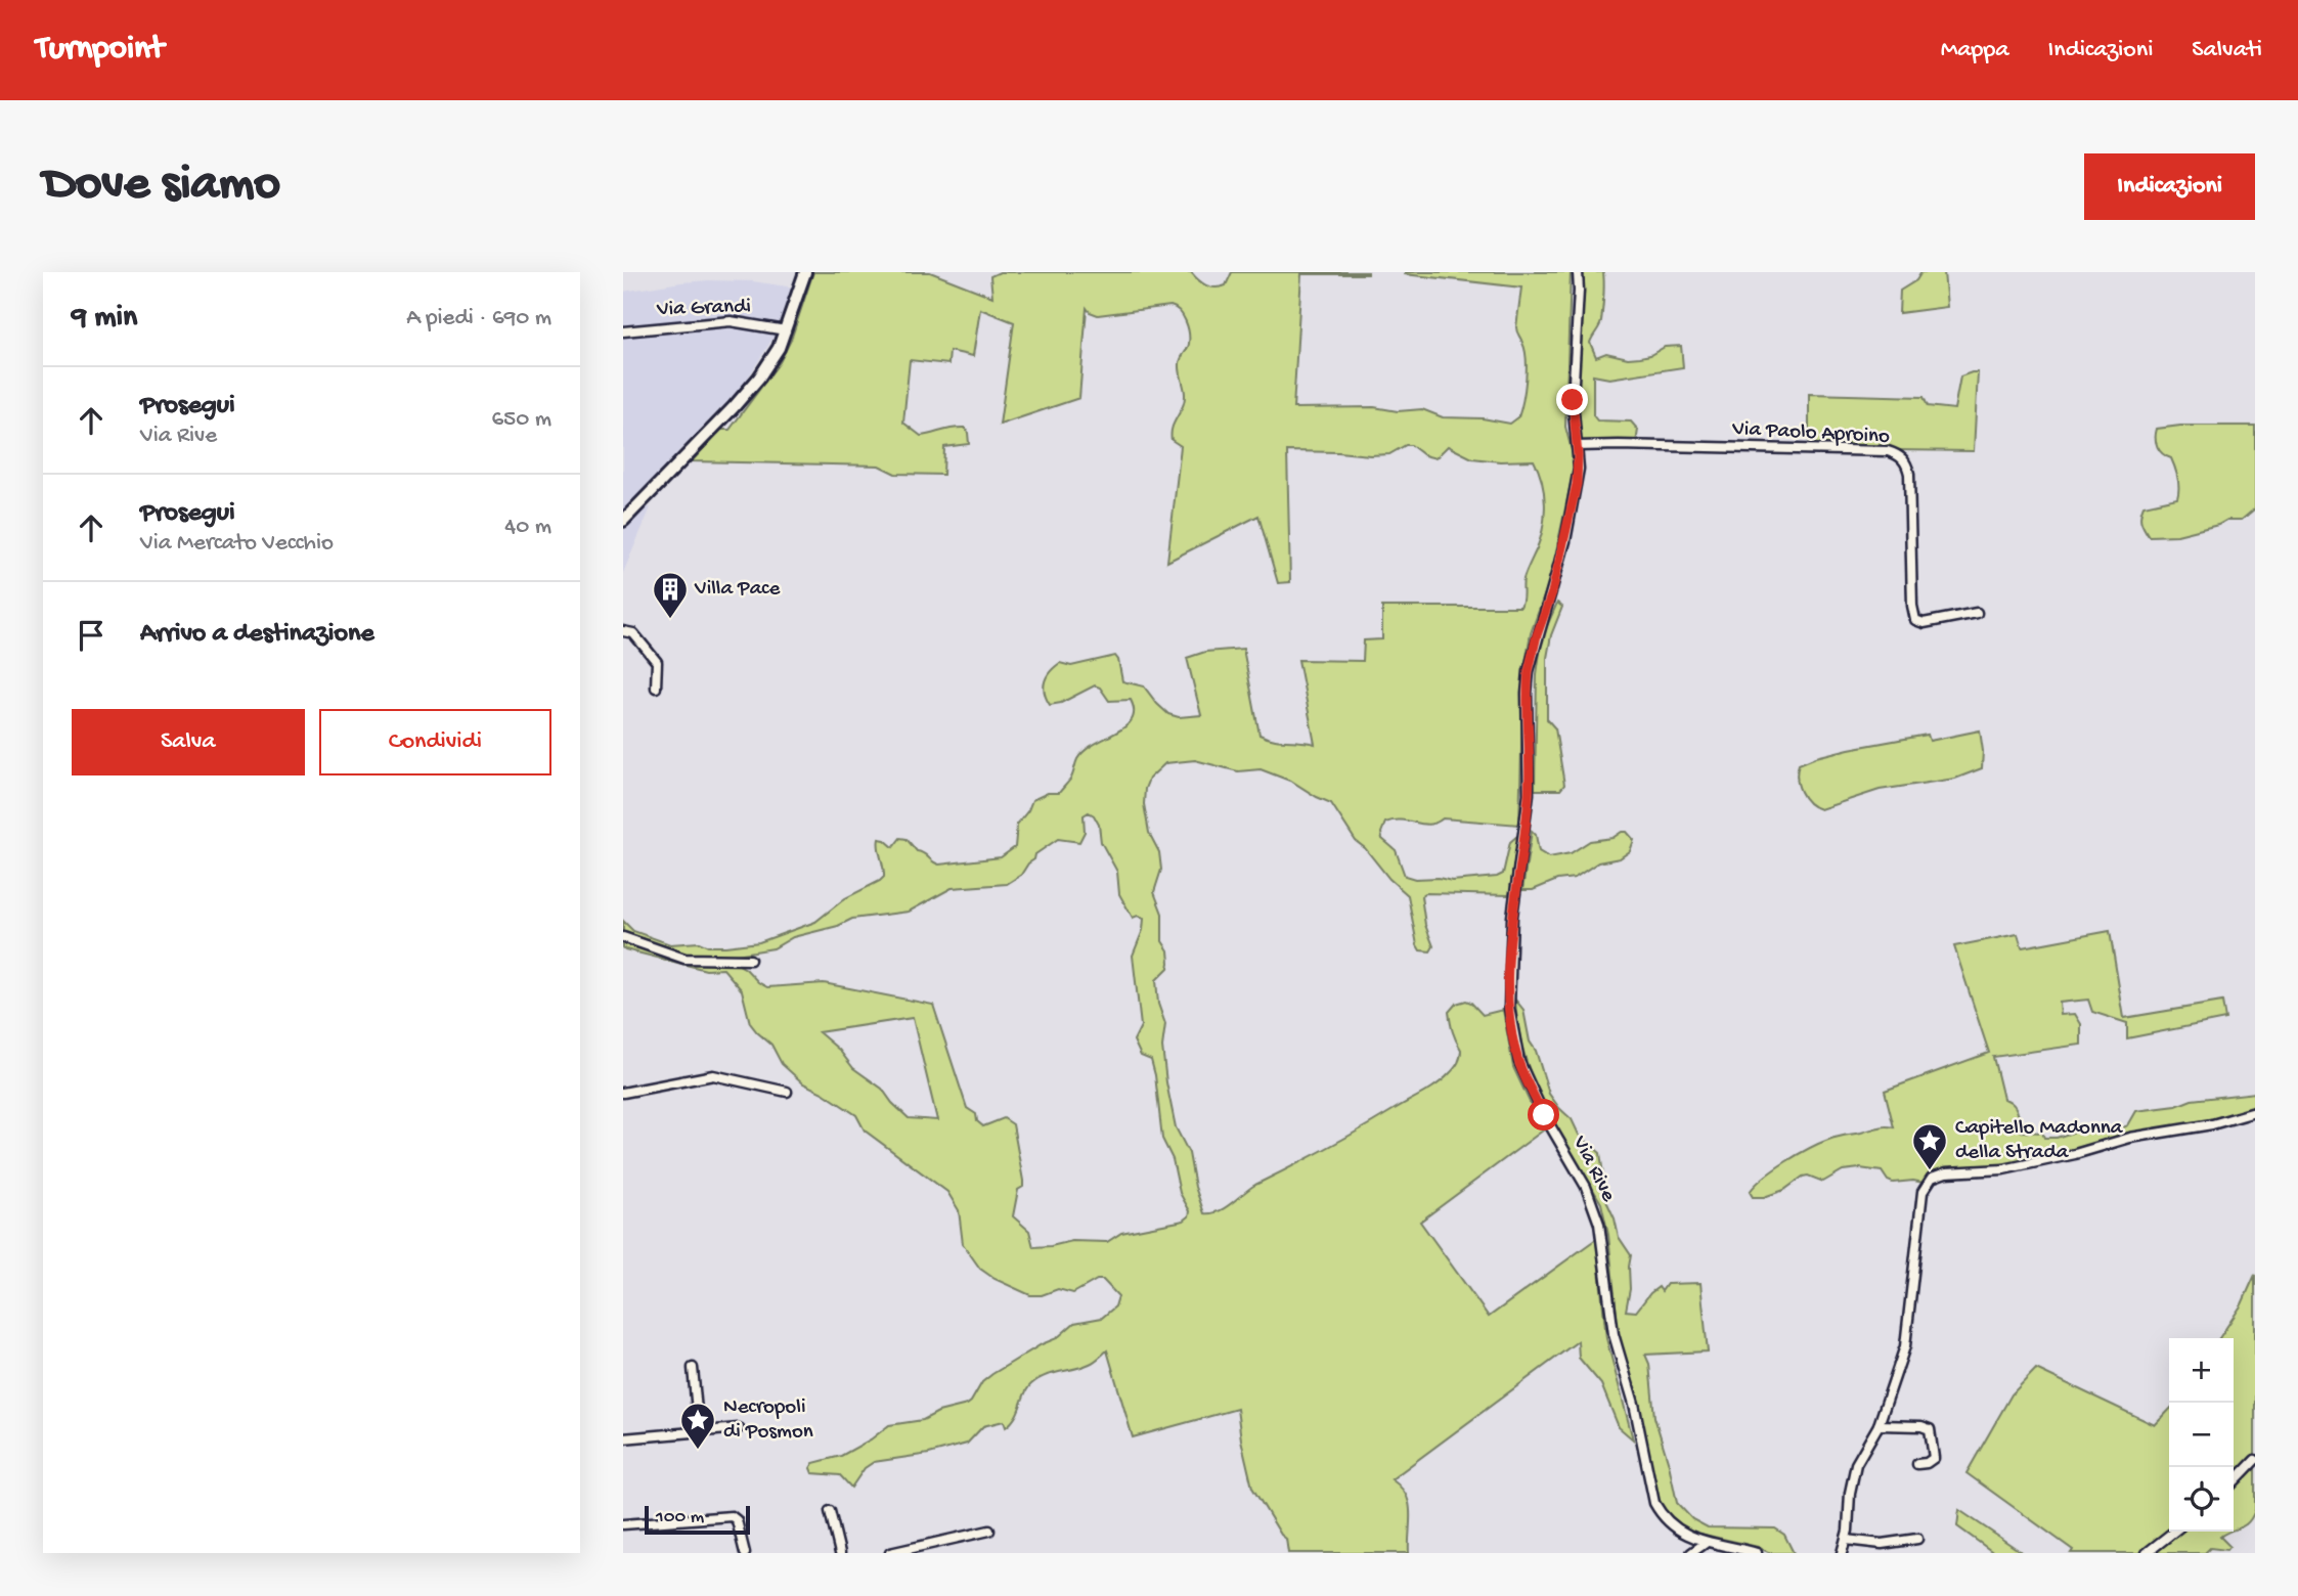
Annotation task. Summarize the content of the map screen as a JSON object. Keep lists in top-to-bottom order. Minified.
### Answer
{"streets":{"street":["Via Grandi","Via Paolo Aproino","Via Rive"]},"crossings":[["Via Paolo Aproino","Via Rive"]],"places":{"building":["Villa Pace"],"place":["Capitello Madonna della Strada","Necropoli di Posmon"]},"scale_bar":"100 m","page":{"header":"Turnpoint","nav":["Mappa","Indicazioni","Salvati"],"buttons":["Indicazioni",["Salva","Condividi"]],"title":"Dove siamo","heading":["9 min","A piedi · 690 m"],"list":[["Prosegui","Via Rive","650 m"],["Prosegui","Via Mercato Vecchio","40 m"],"Arrivo a destinazione"],"map_buttons":["+","−"],"scale":"100 m"}}
